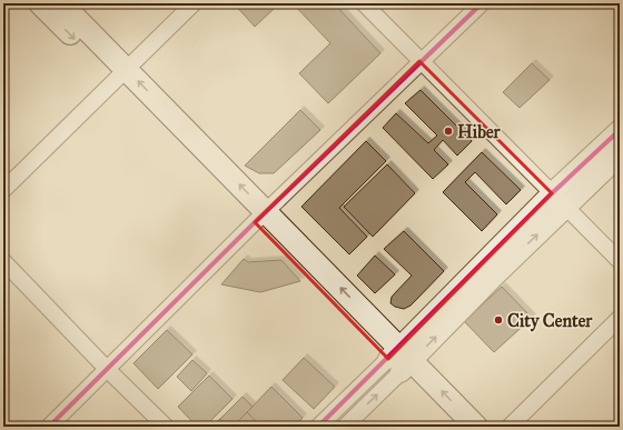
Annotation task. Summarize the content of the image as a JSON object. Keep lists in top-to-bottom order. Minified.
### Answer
{"places":["Hiber","City Center"]}
